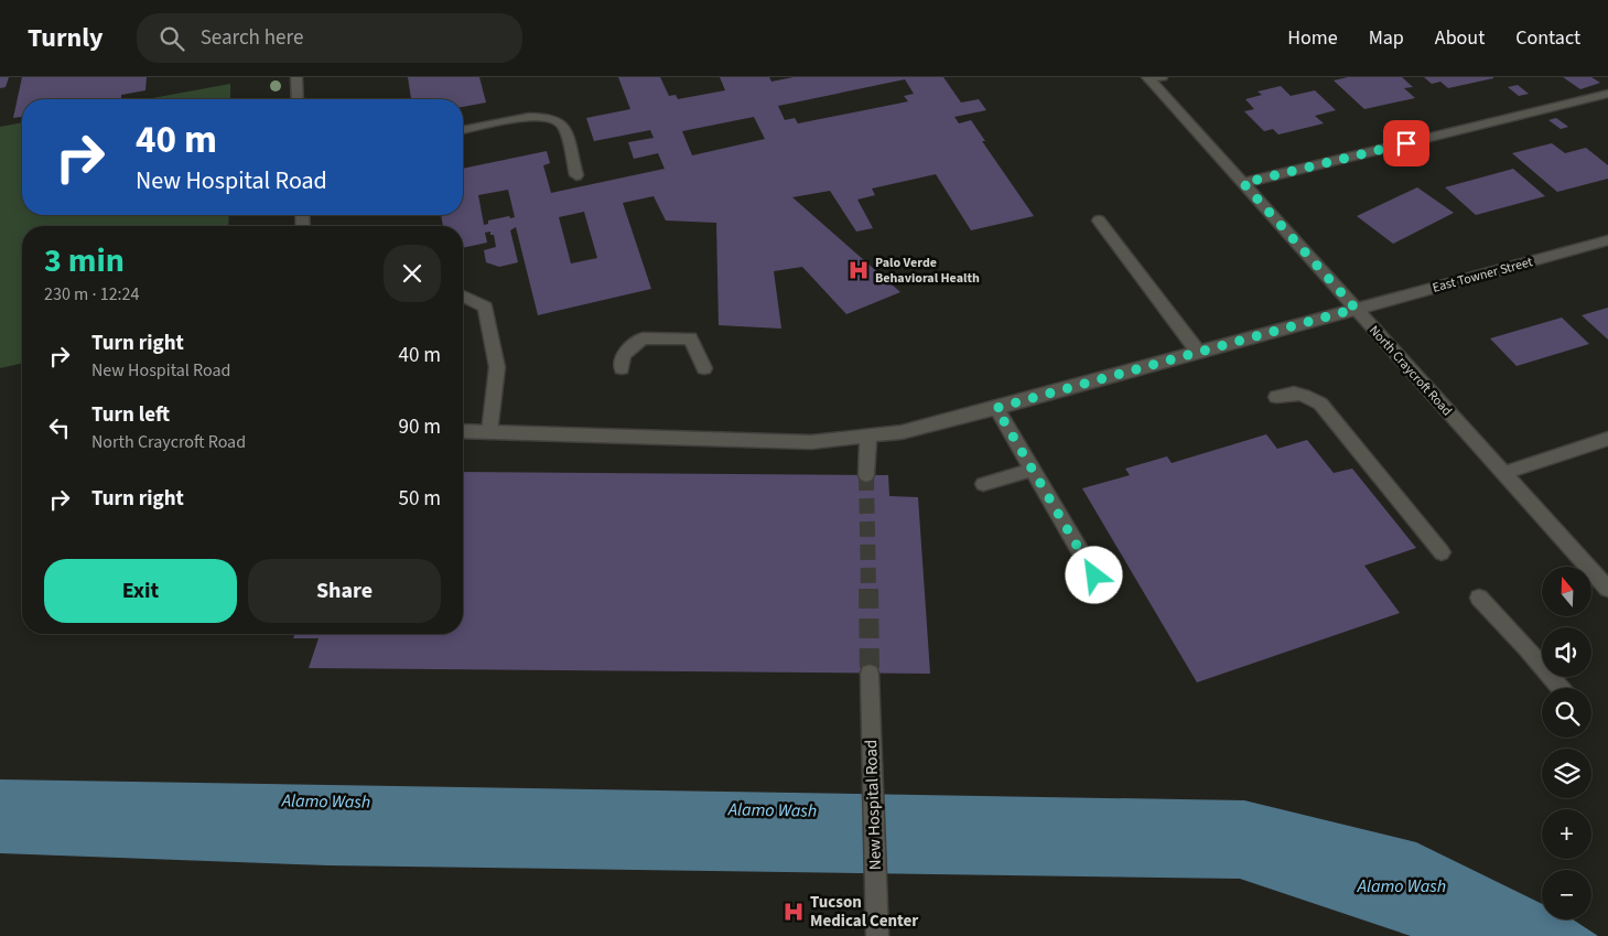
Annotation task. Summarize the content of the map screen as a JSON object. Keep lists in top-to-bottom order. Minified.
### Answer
{"streets":{"street":["East Towner Street","North Craycroft Road","New Hospital Road"]},"crossings":[["East Towner Street","North Craycroft Road"]],"water":["Alamo Wash"],"places":{"hospital":["Palo Verde Behavioral Health","Tucson Medical Center"]},"north":"top","page":{"header":"Turnly","search":"Search here","nav":["Home","Map","About","Contact"],"turn":["40 m","New Hospital Road"],"heading":["3 min","230 m · 12:24"],"list":[{"name":"Turn right","note":"New Hospital Road","value":"40 m"},{"name":"Turn left","note":"North Craycroft Road","value":"90 m"},{"name":"Turn right","value":"50 m"}],"buttons":["Exit","Share"],"map_buttons":["+","−"]}}
